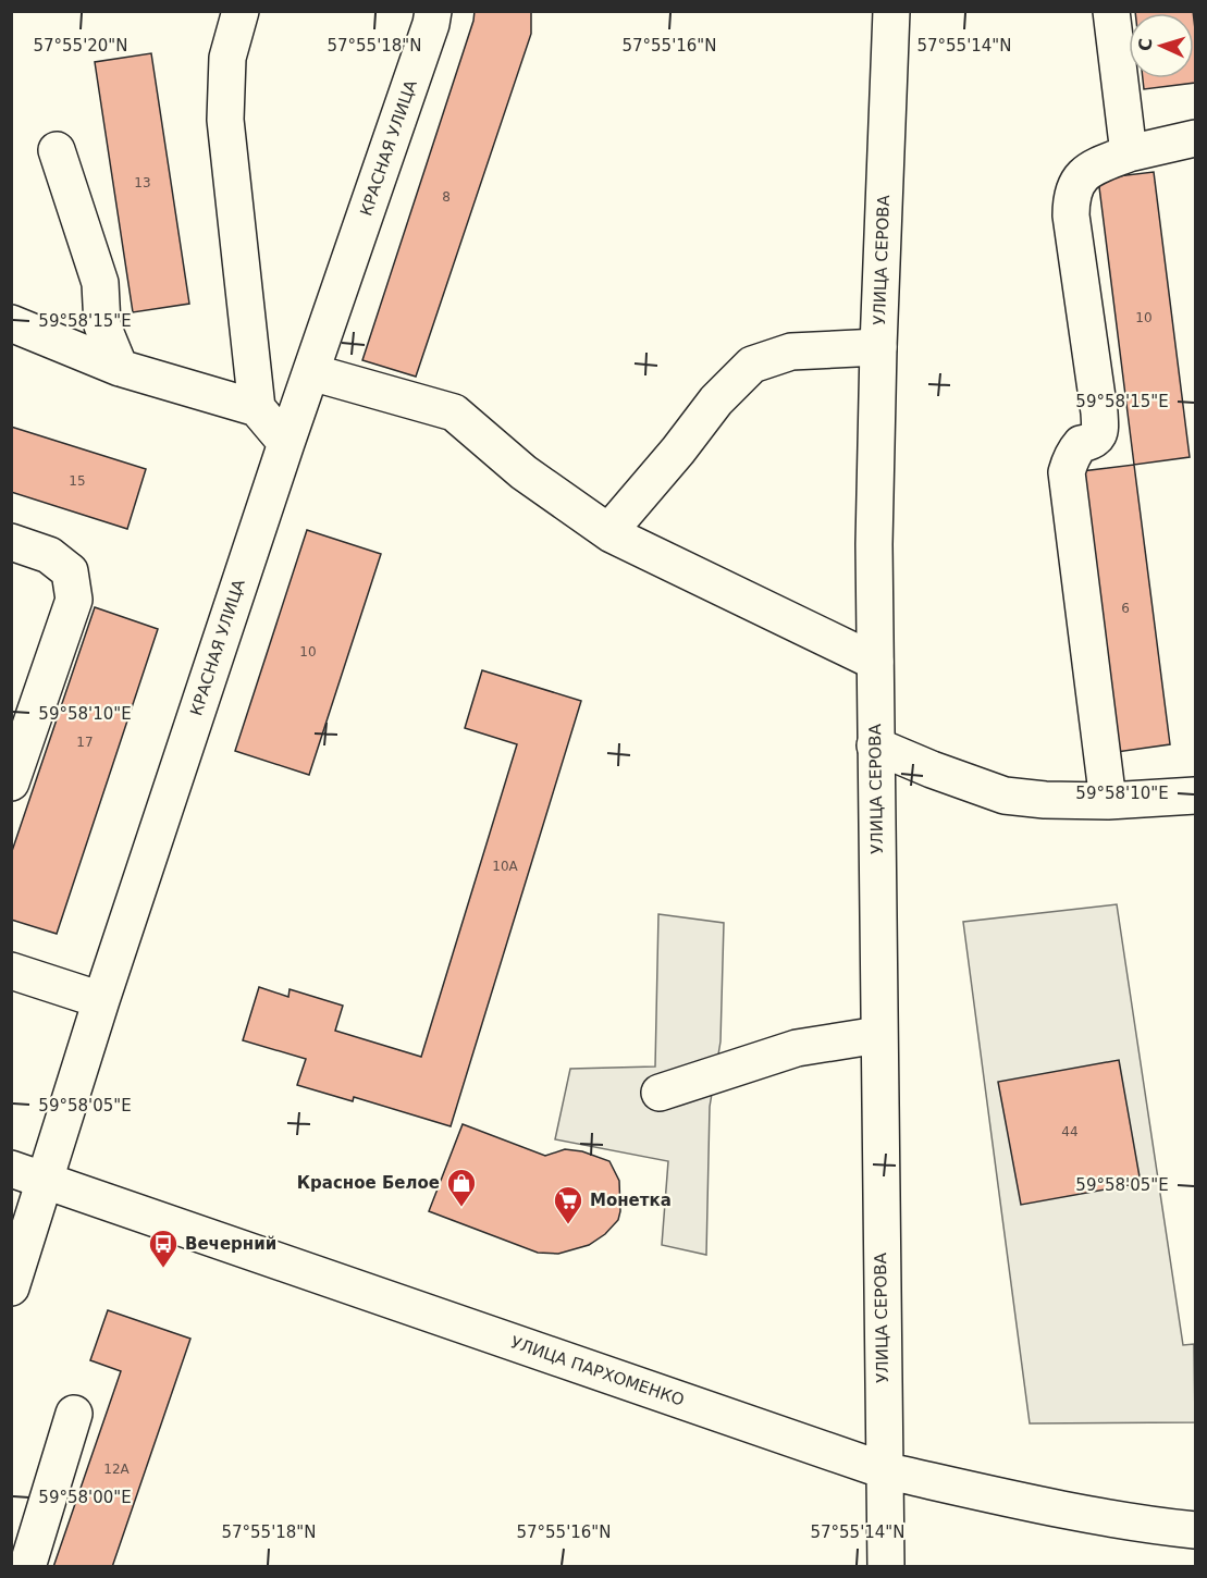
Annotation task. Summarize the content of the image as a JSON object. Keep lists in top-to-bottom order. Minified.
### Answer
{"streets":{"main road":["КРАСНАЯ УЛИЦА","УЛИЦА СЕРОВА","УЛИЦА ПАРХОМЕНКО"]},"crossings":[["КРАСНАЯ УЛИЦА","УЛИЦА ПАРХОМЕНКО"],["УЛИЦА СЕРОВА","УЛИЦА ПАРХОМЕНКО"]],"places":{"shop":["Красное Белое"],"supermarket":["Монетка"],"bus stop":["Вечерний"]},"house_numbers":["13","8","10","15","6","10","17","10А","44","12А"],"north":"left","coordinates":["57°55'20\"N","57°55'18\"N","57°55'16\"N","57°55'14\"N","59°58'15\"E","59°58'10\"E","59°58'05\"E","59°58'00\"E"]}
